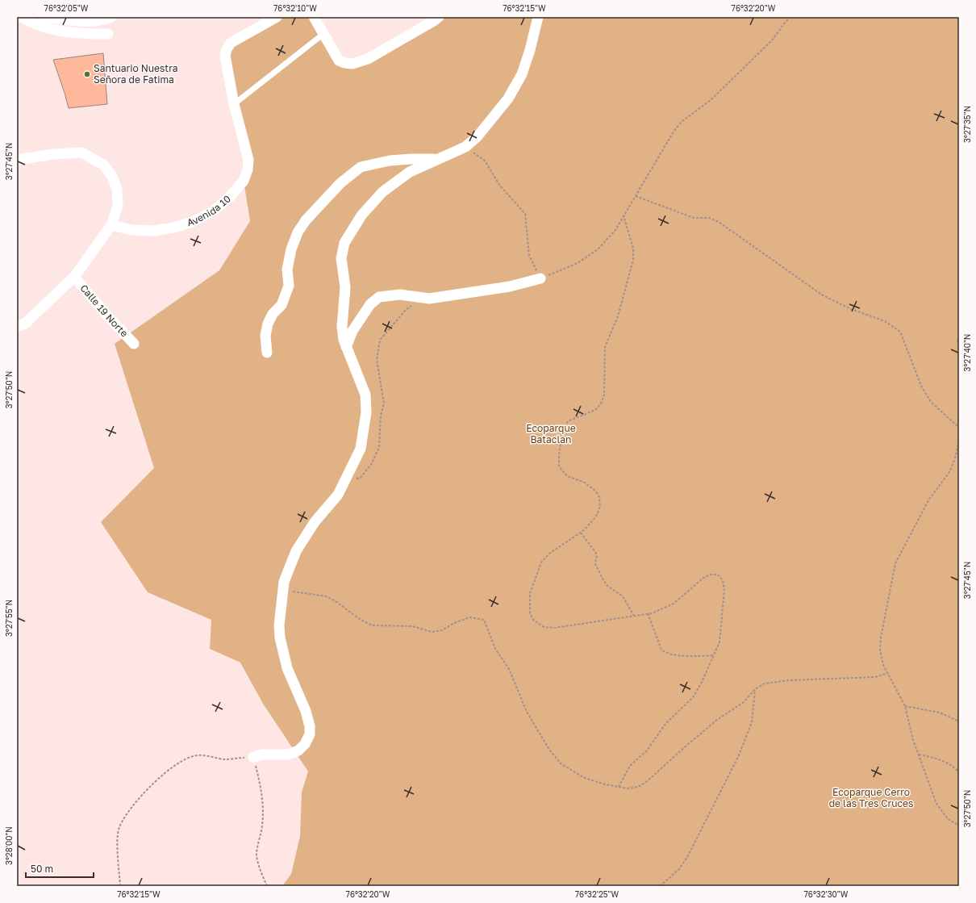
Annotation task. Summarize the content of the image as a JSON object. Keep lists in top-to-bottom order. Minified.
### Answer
{"streets":{"street":["Avenida 10","Calle 19 Norte"]},"parks":["Ecoparque Bataclan","Ecoparque Cerro de las Tres Cruces"],"places":["Santuario Nuestra Señora de Fatima"],"scale_bar":"50 m","coordinates":["76°32'05\"W","76°32'10\"W","76°32'15\"W","76°32'20\"W","3°27'35\"N","3°27'45\"N","3°27'40\"N","3°27'50\"N","3°27'55\"N","3°28'00\"N","76°32'25\"W","76°32'30\"W"]}
